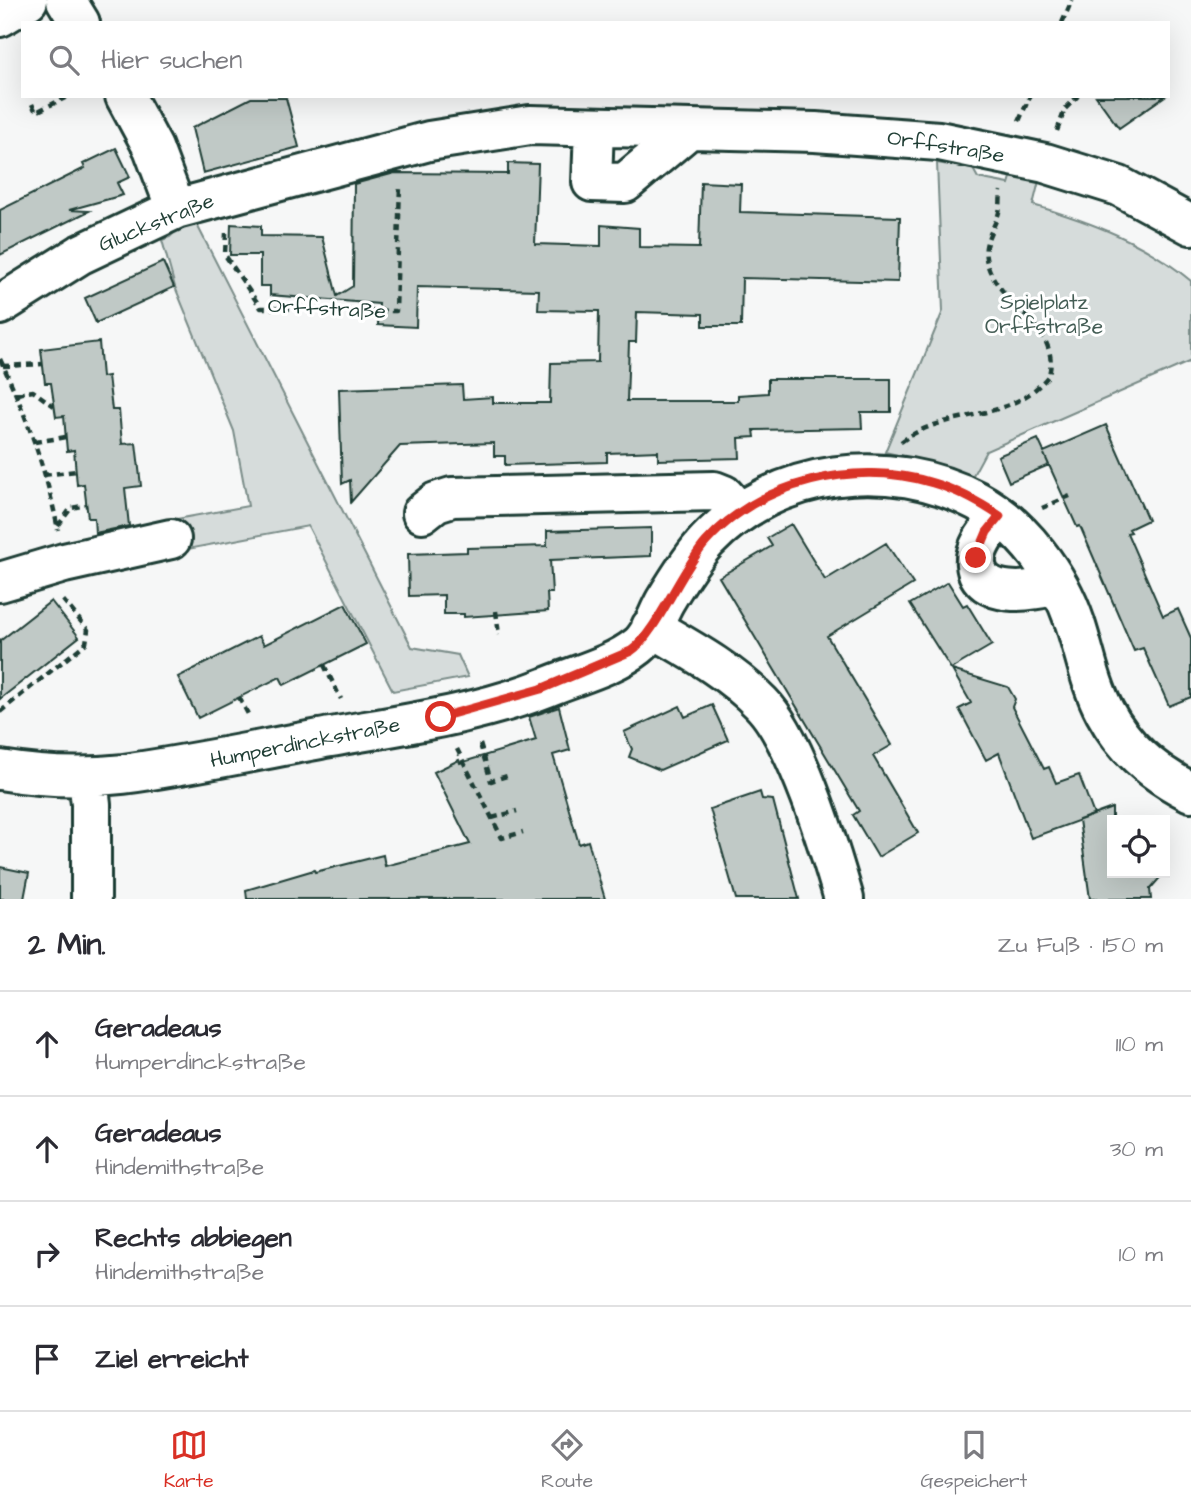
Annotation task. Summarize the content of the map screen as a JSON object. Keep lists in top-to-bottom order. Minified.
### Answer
{"streets":{"street":["Orffstraße","Gluckstraße","Humperdinckstraße"]},"crossings":[["Orffstraße","Gluckstraße"]],"parks":["Spielplatz Orffstraße"],"page":{"search":"Hier suchen","heading":["2 Min.","Zu Fuß · 150 m"],"list":[["Geradeaus","Humperdinckstraße","110 m"],["Geradeaus","Hindemithstraße","30 m"],["Rechts abbiegen","Hindemithstraße","10 m"],"Ziel erreicht"],"nav":["Karte","Route","Gespeichert"]}}
